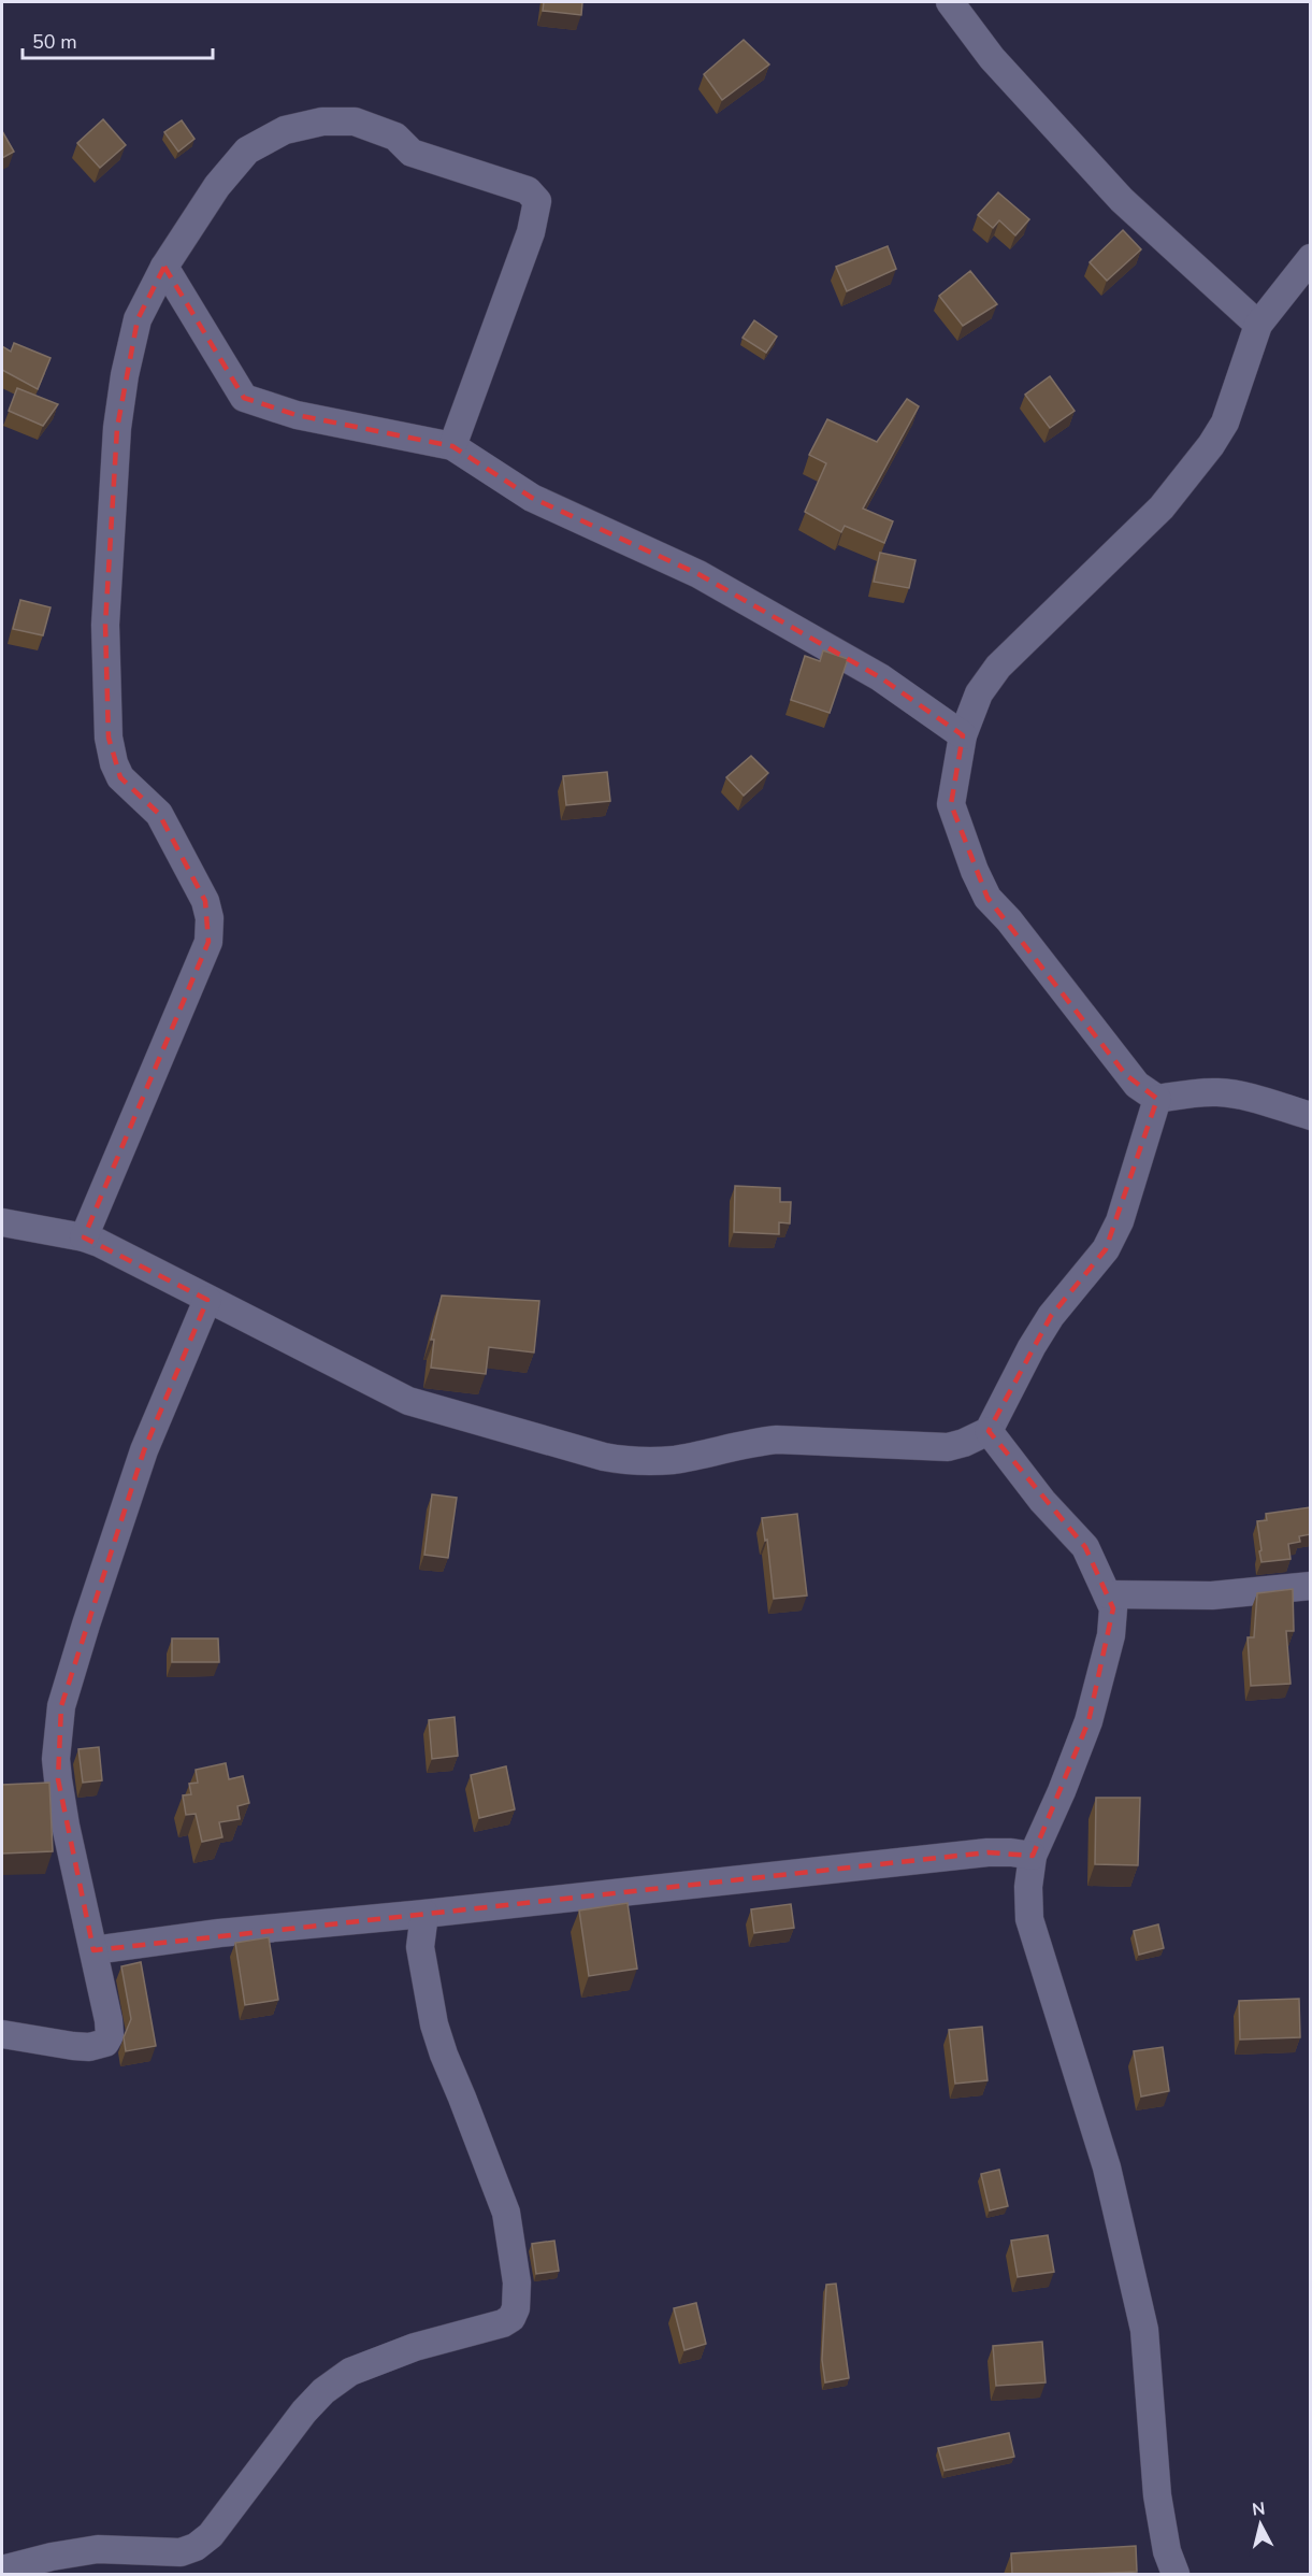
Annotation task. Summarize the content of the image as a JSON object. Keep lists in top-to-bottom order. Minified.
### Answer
{"scale_bar":"50 m","north":"top"}
